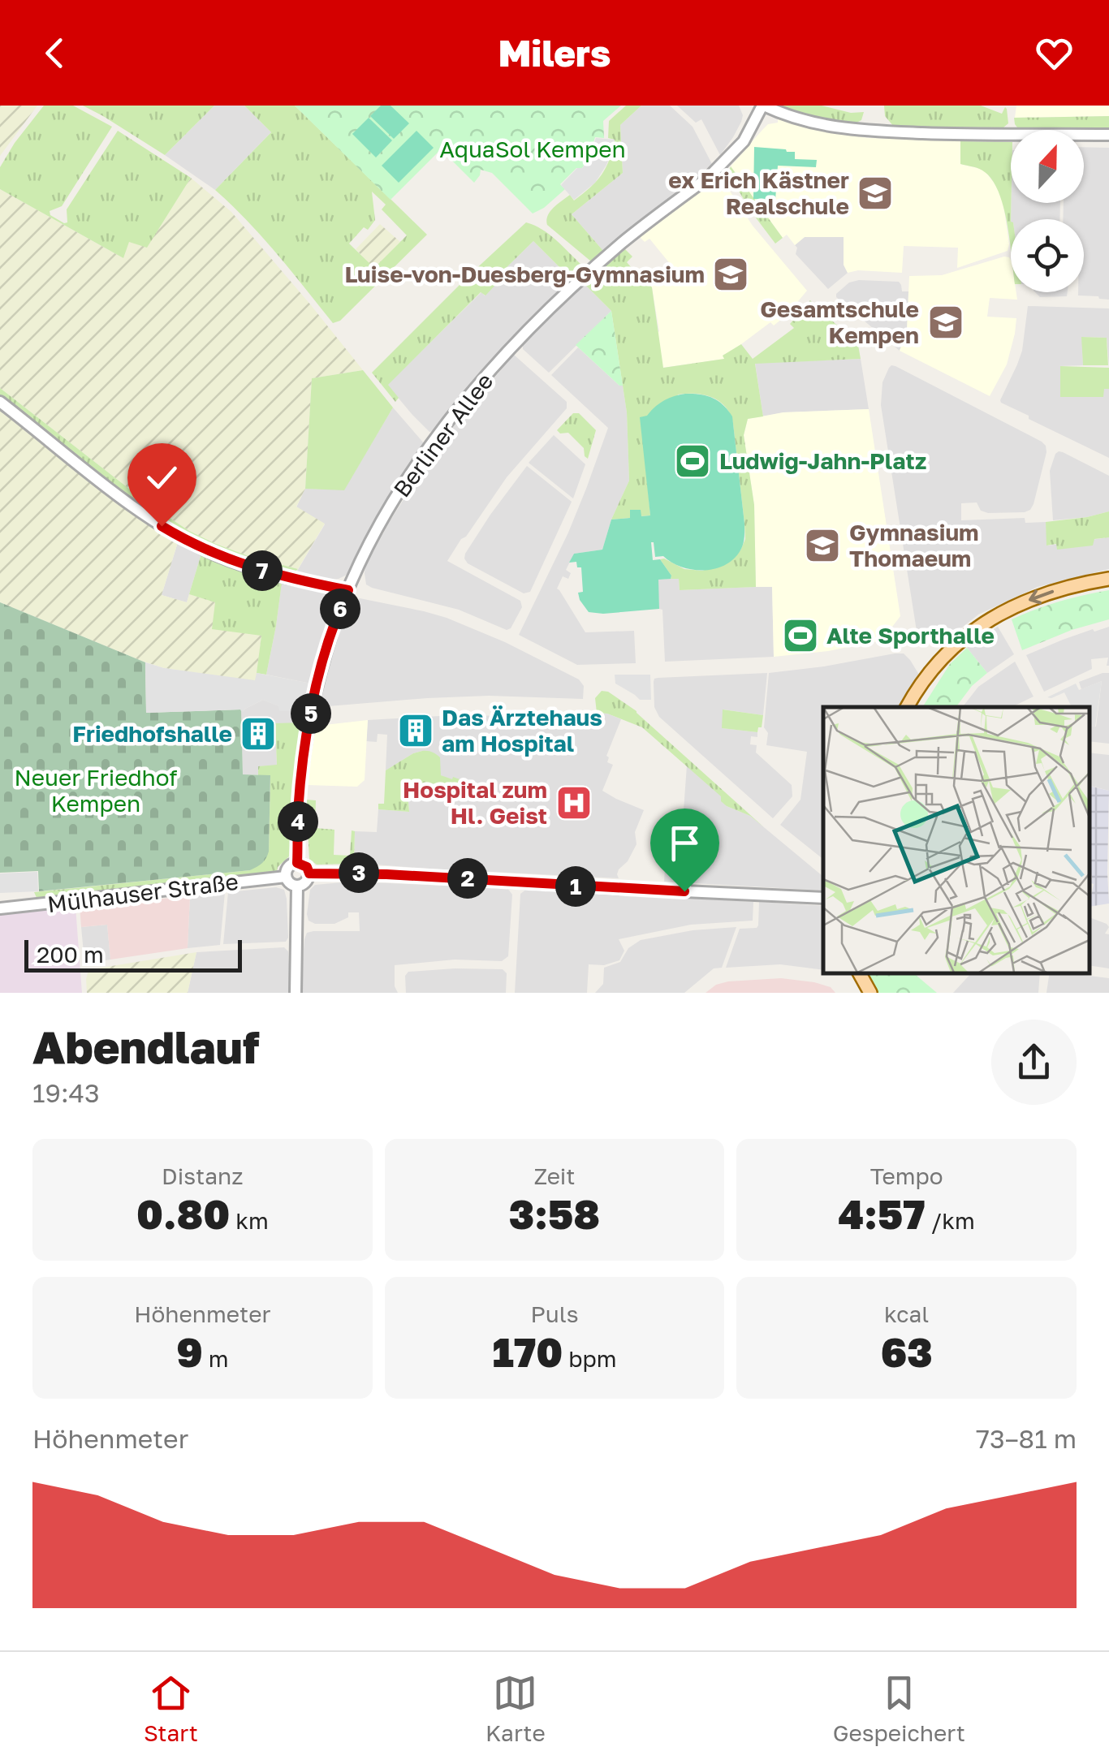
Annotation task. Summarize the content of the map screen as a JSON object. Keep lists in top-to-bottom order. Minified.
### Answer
{"streets":{"street":["Berliner Allee","Mülhauser Straße"]},"crossings":[["Berliner Allee","Mülhauser Straße"]],"parks":["AquaSol Kempen","Neuer Friedhof Kempen"],"places":{"school or university":["ex Erich Kästner Realschule","Luise-von-Duesberg-Gymnasium","Gesamtschule Kempen","Gymnasium Thomaeum"],"sports":["Ludwig-Jahn-Platz","Alte Sporthalle"],"building":["Das Ärztehaus am Hospital","Friedhofshalle"],"hospital":["Hospital zum Hl. Geist"]},"scale_bar":"200 m","north":"top","page":{"header":"Milers","pins":["7","6","5","4","3","2","1"],"scale":"200 m","heading":["Abendlauf","19:43"],"stats":[["Distanz","0.80 km"],["Zeit","3:58"],["Tempo","4:57 /km"],["Höhenmeter","9 m"],["Puls","170 bpm"],["kcal","63"]],"chart":["Höhenmeter","73–81 m"],"tabs":["Start","Karte","Gespeichert"]}}
